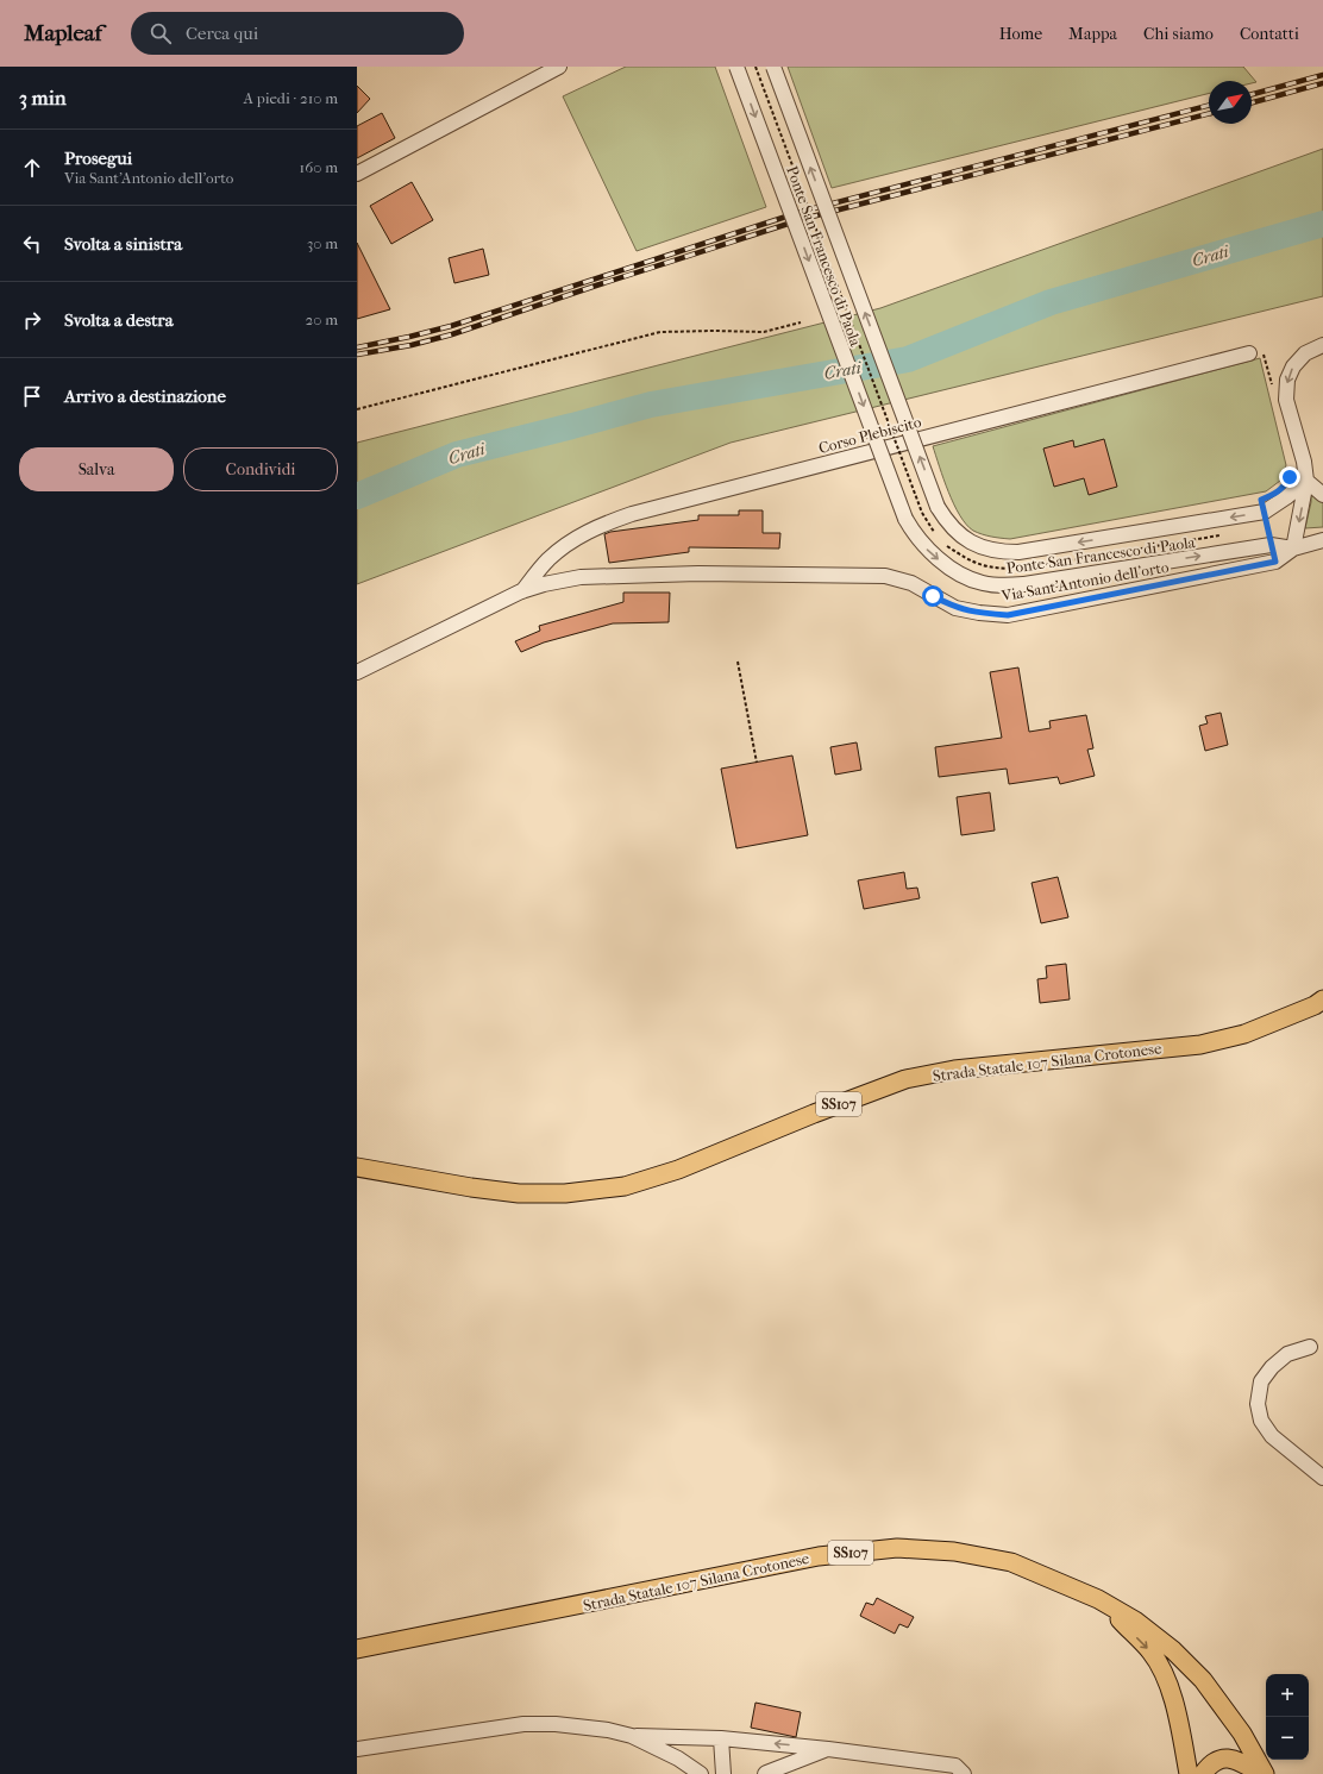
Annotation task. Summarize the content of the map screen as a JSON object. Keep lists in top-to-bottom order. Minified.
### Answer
{"streets":{"main road":["Strada Statale 107 Silana Crotonese","SS107"],"street":["Ponte San Francesco di Paola","Corso Plebiscito","Via Sant'Antonio dell'orto"]},"crossings":[["Ponte San Francesco di Paola","Via Sant'Antonio dell'orto"],["Corso Plebiscito","Via Sant'Antonio dell'orto"]],"water":["Crati"],"north":"top right","page":{"header":"Mapleaf","search":"Cerca qui","nav":["Home","Mappa","Chi siamo","Contatti"],"heading":["3 min","A piedi · 210 m"],"list":[["Prosegui","Via Sant'Antonio dell'orto","160 m"],["Svolta a sinistra","30 m"],["Svolta a destra","20 m"],"Arrivo a destinazione"],"buttons":["Salva","Condividi"],"map_buttons":["+","−"]}}
